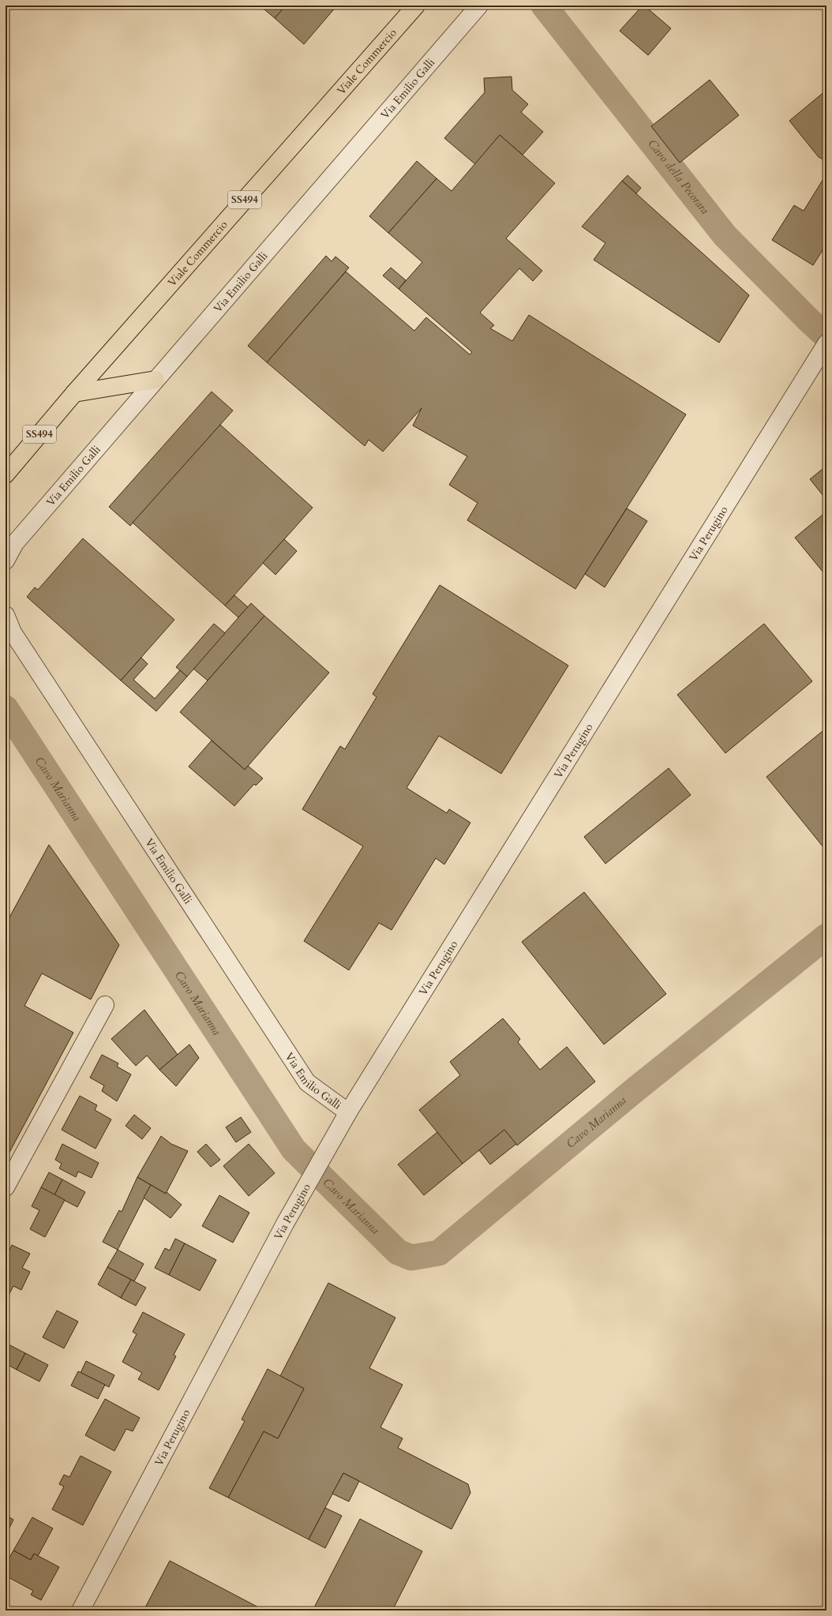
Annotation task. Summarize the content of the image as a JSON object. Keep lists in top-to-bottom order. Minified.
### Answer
{"streets":{"main road":["Viale Commercio","SS494"],"street":["Via Emilio Galli","Via Perugino"]},"crossings":[["Via Emilio Galli","Via Perugino"]],"water":["Cavo della Pecorara","Cavo Marianna"]}
